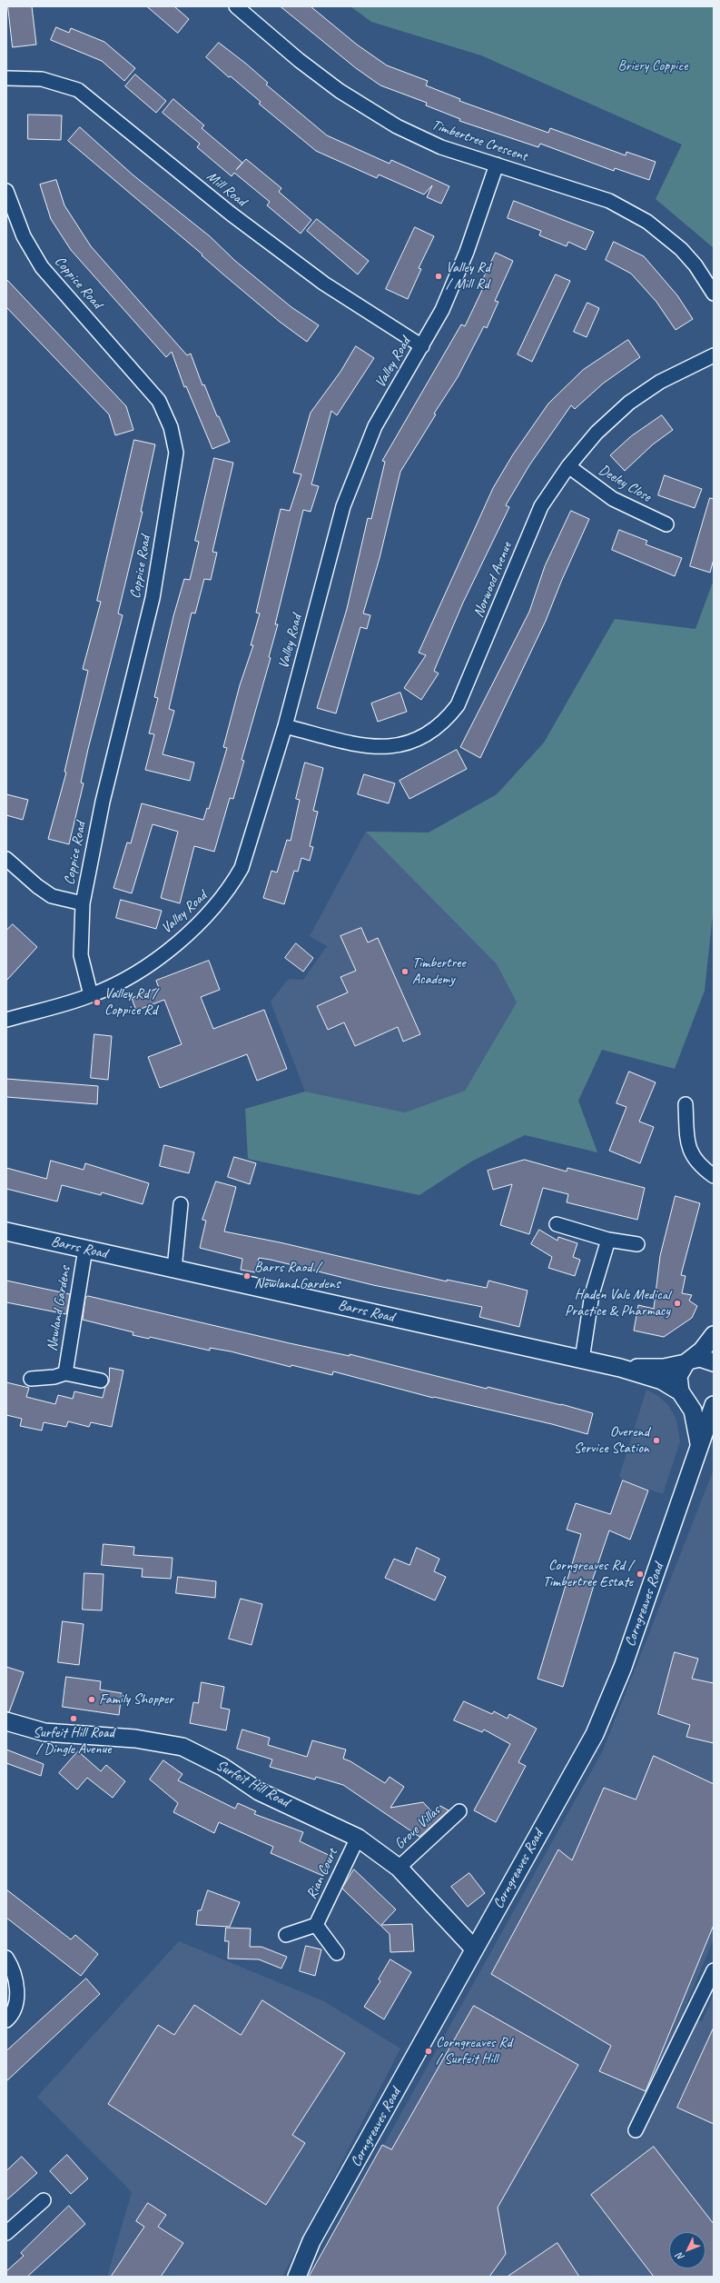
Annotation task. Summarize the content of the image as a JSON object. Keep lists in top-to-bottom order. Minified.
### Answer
{"streets":{"street":["Timbertree Crescent","Mill Road","Coppice Road","Valley Road","Deeley Close","Norwood Avenue","Barrs Road","Newland Gardens","Corngreaves Road","Surfeit Hill Road","Grove Villas","Rian Court"]},"crossings":[["Timbertree Crescent","Valley Road"],["Mill Road","Valley Road"],["Coppice Road","Valley Road"],["Valley Road","Norwood Avenue"],["Deeley Close","Norwood Avenue"],["Barrs Road","Newland Gardens"],["Barrs Road","Corngreaves Road"],["Corngreaves Road","Surfeit Hill Road"],["Surfeit Hill Road","Grove Villas"],["Surfeit Hill Road","Rian Court"]],"parks":["Briery Coppice"],"places":["Valley Rd / Mill Rd","Timbertree Academy","Valley Rd / Coppice Rd","Barrs Raod / Newland Gardens","Haden Vale Medical Practice & Pharmacy","Overend Service Station","Corngreaves Rd / Timbertree Estate","Family Shopper","Surfeit Hill Road / Dingle Avenue","Corngreaves Rd / Surfeit Hill"],"north":"bottom left"}
